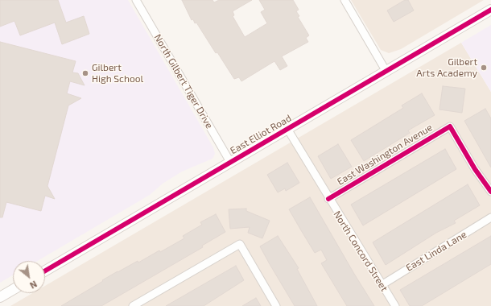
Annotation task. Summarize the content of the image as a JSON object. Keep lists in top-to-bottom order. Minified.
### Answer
{"streets":{"main road":["East Elliot Road"],"street":["North Gilbert Tiger Drive","East Washington Avenue","North Concord Street","East Linda Lane"]},"crossings":[["North Gilbert Tiger Drive","East Elliot Road"],["East Elliot Road","North Concord Street"],["East Washington Avenue","North Concord Street"],["North Concord Street","East Linda Lane"]],"places":["Gilbert Arts Academy","Gilbert High School"],"north":"bottom right"}
